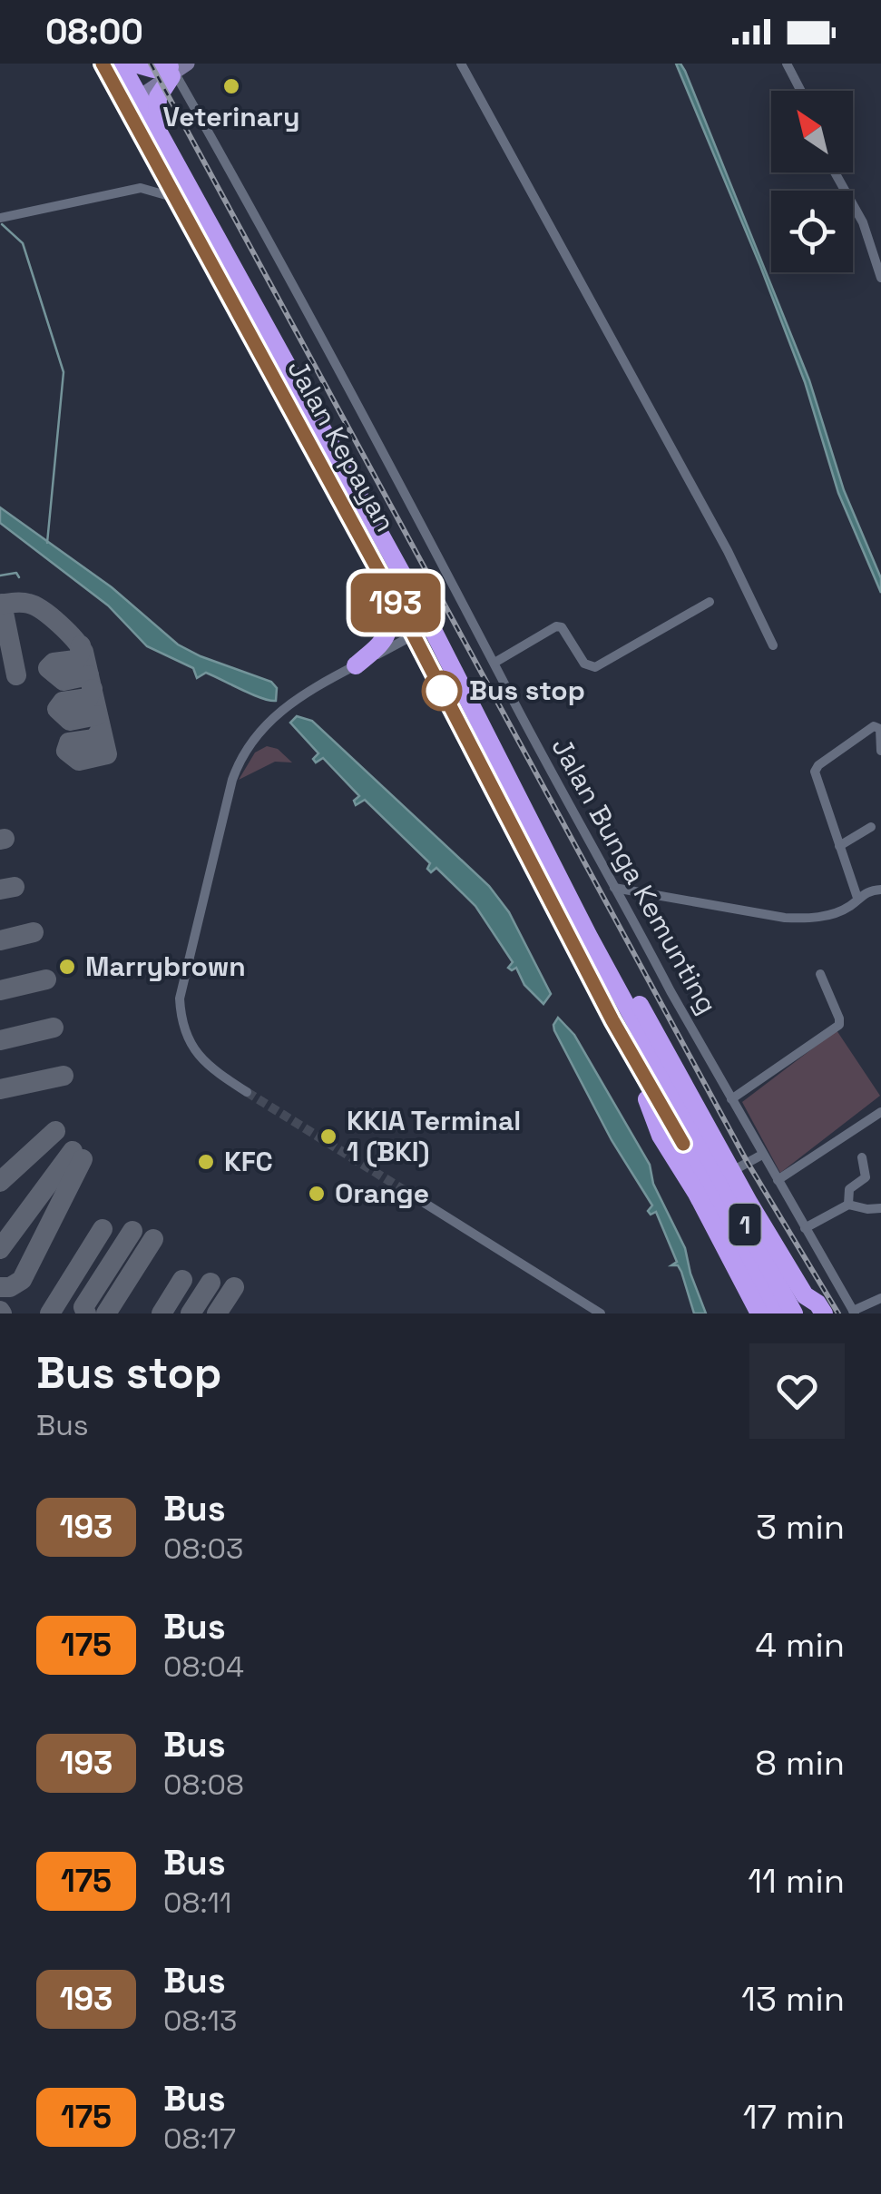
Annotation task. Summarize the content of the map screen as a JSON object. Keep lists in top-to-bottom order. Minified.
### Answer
{"streets":{"highway":["Jalan Kepayan","1"],"street":["Jalan Bunga Kemunting"]},"crossings":[["Jalan Kepayan","1"]],"places":["Veterinary","Bus stop","Marrybrown","KKIA Terminal 1 (BKI)","KFC","Orange"],"lines":["bus line 193"],"north":"top left","page":{"status":"08:00","on_map":"193","heading":["Bus stop","Bus"],"list":[{"mark":"193","name":"Bus","note":"08:03","value":"3 min"},{"mark":"175","name":"Bus","note":"08:04","value":"4 min"},{"mark":"193","name":"Bus","note":"08:08","value":"8 min"},{"mark":"175","name":"Bus","note":"08:11","value":"11 min"},{"mark":"193","name":"Bus","note":"08:13","value":"13 min"},{"mark":"175","name":"Bus","note":"08:17","value":"17 min"}]}}
